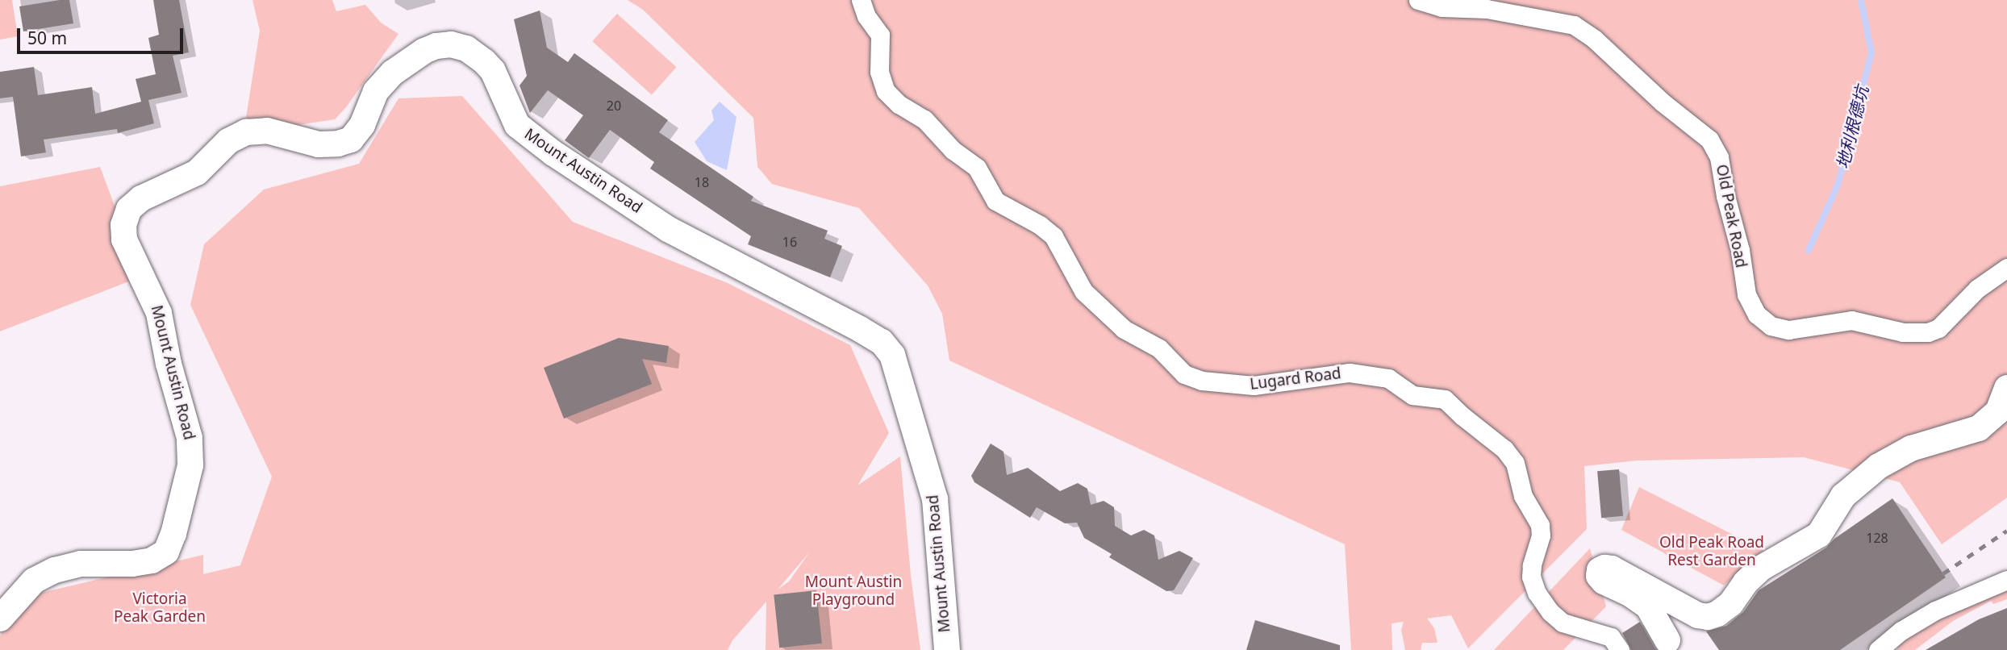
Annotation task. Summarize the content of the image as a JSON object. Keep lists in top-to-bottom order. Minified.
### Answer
{"streets":{"street":["Mount Austin Road","Old Peak Road","Lugard Road"]},"water":["地利根德坑"],"parks":["Old Peak Road Rest Garden","Mount Austin Playground","Victoria Peak Garden"],"house_numbers":["20","18","16","128"],"scale_bar":"50 m"}
